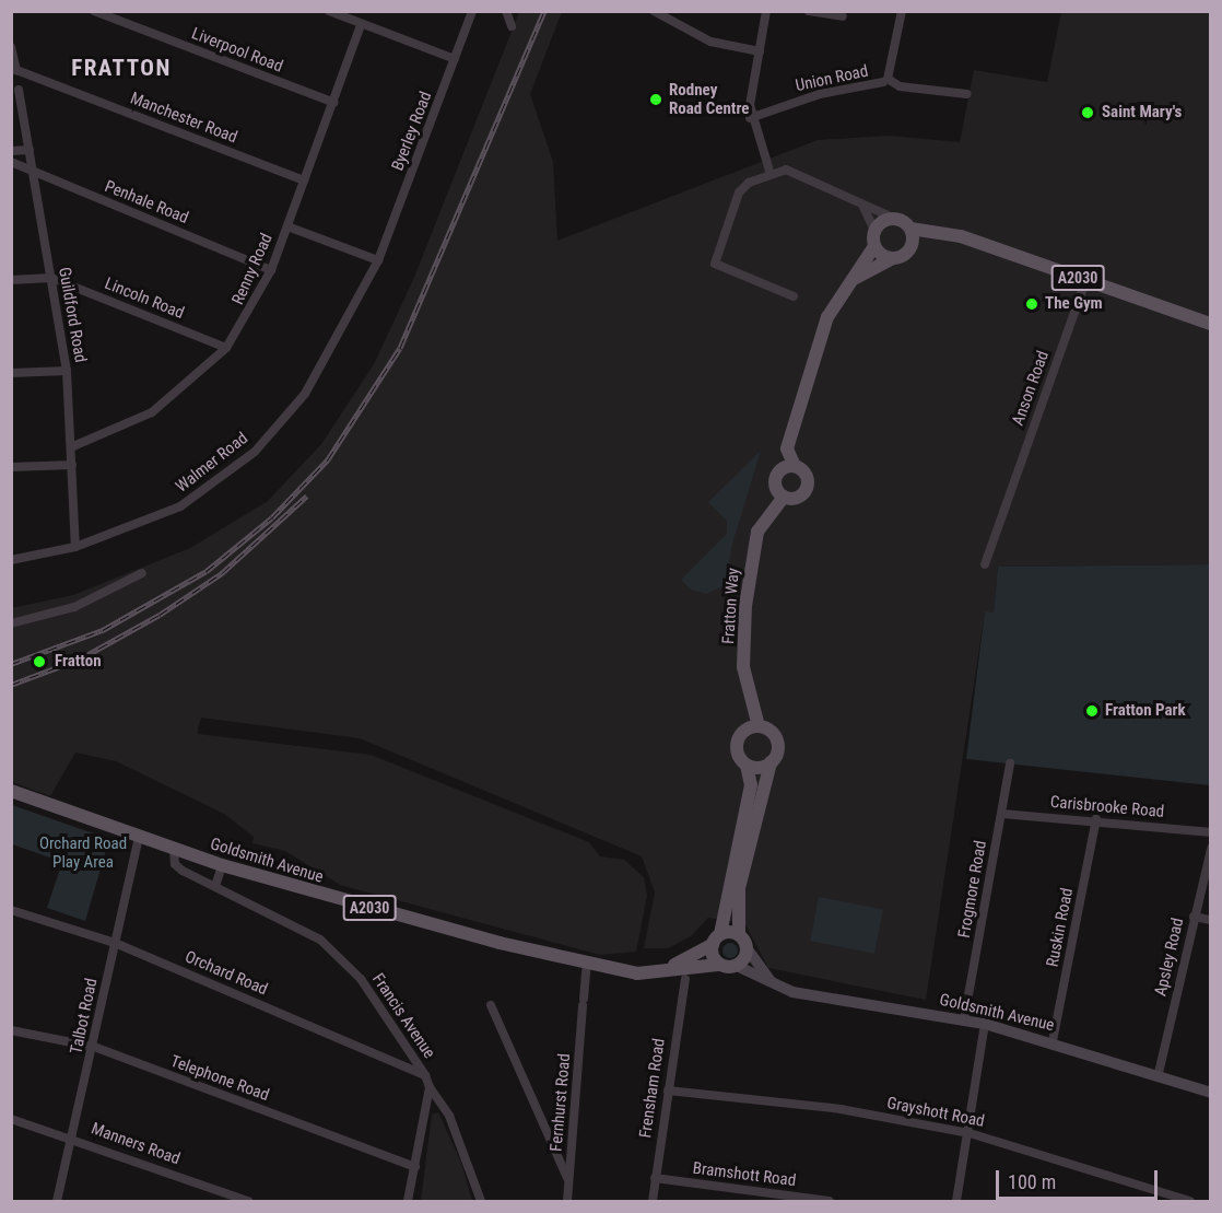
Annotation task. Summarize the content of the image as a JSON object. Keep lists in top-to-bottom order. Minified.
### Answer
{"streets":{"main road":["A2030","Fratton Way","Goldsmith Avenue"],"street":["Liverpool Road","Union Road","Manchester Road","Byerley Road","Penhale Road","Renny Road","Lincoln Road","Guildford Road","Anson Road","Walmer Road","Carisbrooke Road","Frogmore Road","Ruskin Road","Apsley Road","Orchard Road","Talbot Road","Francis Avenue","Telephone Road","Frensham Road","Fernhurst Road","Grayshott Road","Manners Road","Bramshott Road"]},"crossings":[["Liverpool Road","Renny Road"],["Manchester Road","Renny Road"],["Byerley Road","Walmer Road"],["Penhale Road","Renny Road"],["Penhale Road","Guildford Road"],["Renny Road","Lincoln Road"],["Renny Road","Guildford Road"],["A2030","Anson Road"],["A2030","Fratton Way"],["Lincoln Road","Guildford Road"],["Guildford Road","Walmer Road"],["Carisbrooke Road","Frogmore Road"],["Carisbrooke Road","Ruskin Road"],["Goldsmith Avenue","Frogmore Road"],["Goldsmith Avenue","Ruskin Road"],["Goldsmith Avenue","Apsley Road"],["Goldsmith Avenue","Talbot Road"],["Goldsmith Avenue","Francis Avenue"],["Goldsmith Avenue","Fernhurst Road"],["Orchard Road","Talbot Road"],["Orchard Road","Francis Avenue"],["Talbot Road","Telephone Road"],["Talbot Road","Manners Road"],["Frensham Road","Grayshott Road"],["Frensham Road","Bramshott Road"]],"districts":["FRATTON"],"parks":["Orchard Road Play Area"],"places":["Rodney Road Centre","Saint Mary's","The Gym","Fratton","Fratton Park"],"scale_bar":"100 m"}
